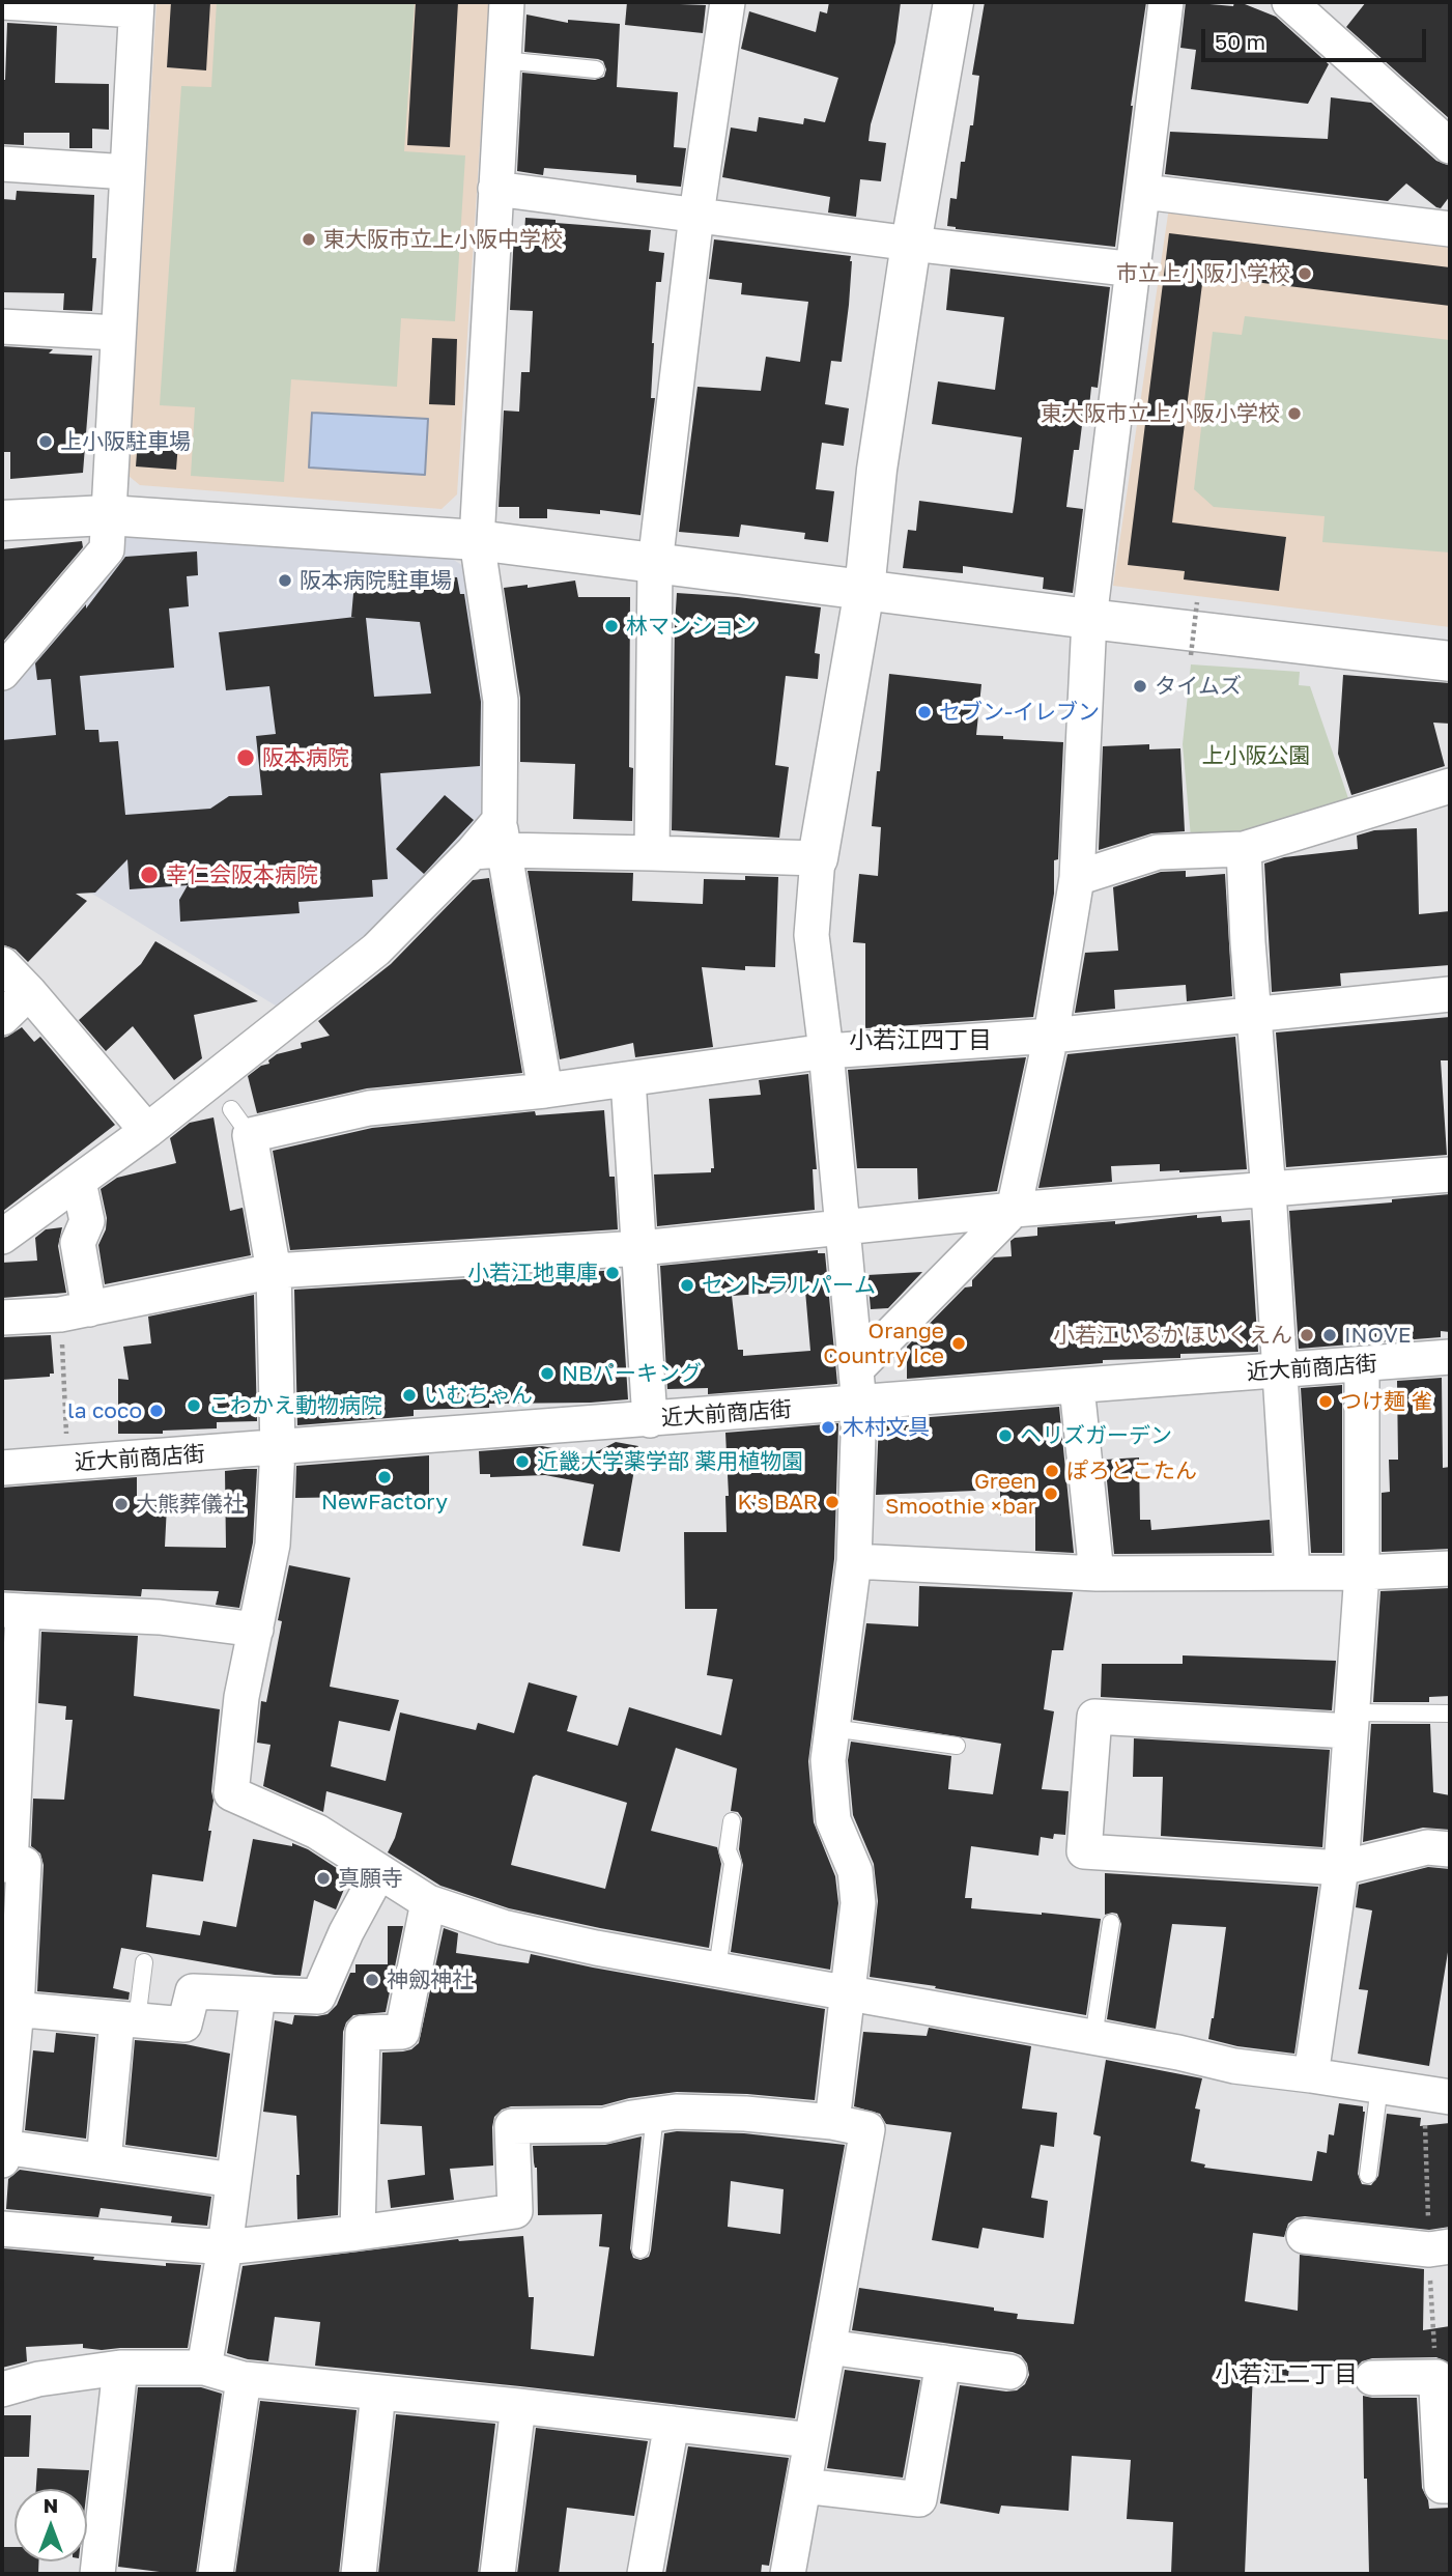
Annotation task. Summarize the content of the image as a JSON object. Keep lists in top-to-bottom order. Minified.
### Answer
{"streets":{"street":["近大前商店街"]},"districts":["小若江四丁目","小若江二丁目"],"parks":["上小阪公園"],"places":["東大阪市立上小阪中学校","市立上小阪小学校","東大阪市立上小阪小学校","上小阪駐車場","阪本病院駐車場","林マンション","タイムズ","セブン-イレブン","阪本病院","幸仁会阪本病院","小若江地車庫","セントラルパーム","小若江いるかほいくえん","INOVE","Orange Country Ice","NBパーキング","いむちゃん","つけ麺 雀","こわかえ動物病院","la coco","木村文具","ヘリズガーデン","近畿大学薬学部 薬用植物園","ぽろとこたん","NewFactory","Green Smoothie ×bar","K's BAR","大熊葬儀社","真願寺","神劔神社"],"scale_bar":"50 m","north":"top"}
